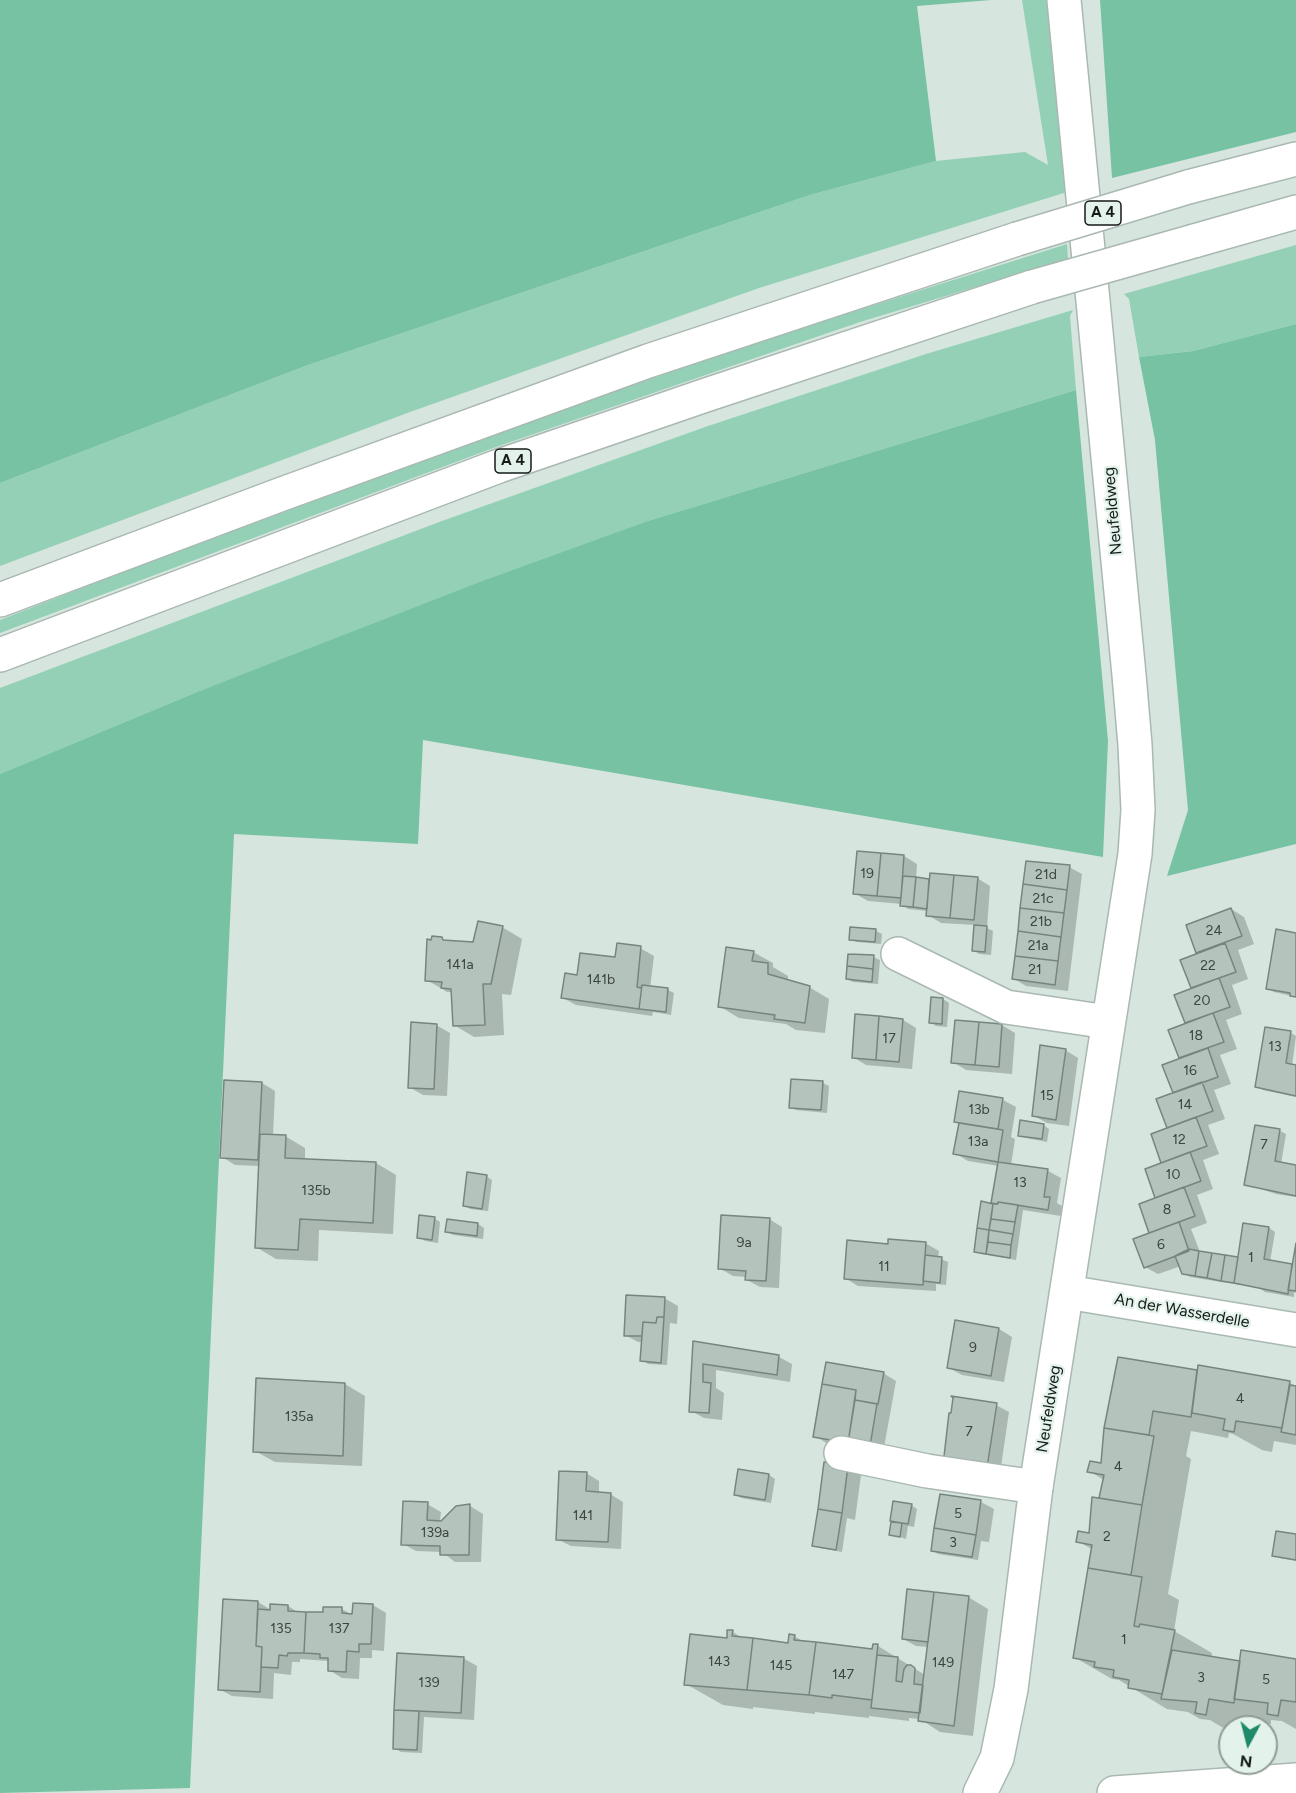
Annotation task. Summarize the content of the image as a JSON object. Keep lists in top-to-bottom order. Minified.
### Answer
{"streets":{"main road":["A 4","Neufeldweg","An der Wasserdelle"]},"crossings":[["Neufeldweg","An der Wasserdelle"]],"house_numbers":["19","21d","21c","21b","24","21a","141a","22","21","141b","20","18","17","13","16","15","14","13b","12","13a","7","10","13","135b","8","9a","6","1","11","9","4","135a","7","4","5","141","139a","2","3","135","137","1","143","149","145","147","3","5","139"],"north":"bottom"}
